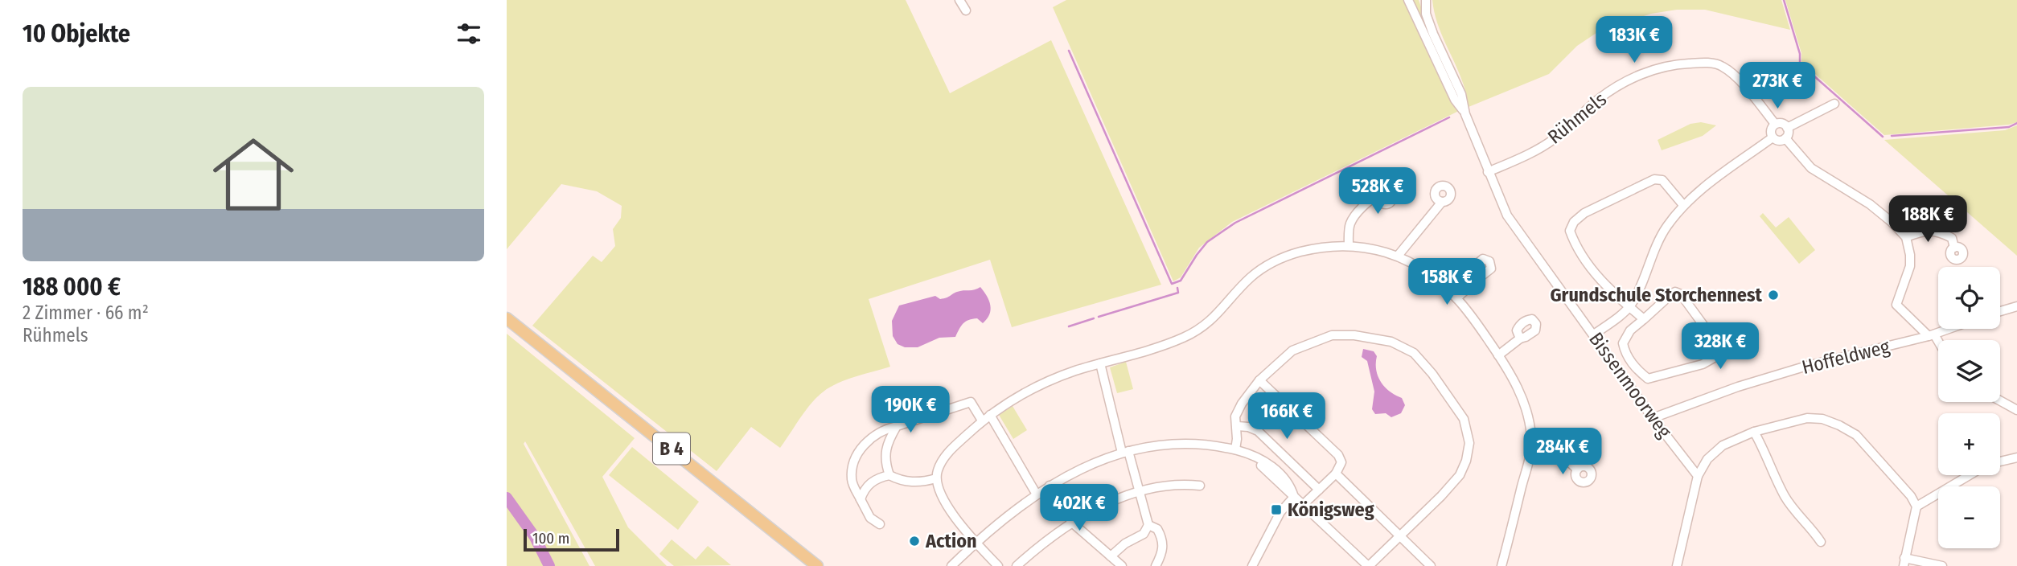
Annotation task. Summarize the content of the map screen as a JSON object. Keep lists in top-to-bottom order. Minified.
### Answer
{"streets":{"main road":["B 4"],"street":["Rühmels","Hoffeldweg","Bissenmoorweg"]},"crossings":[["Rühmels","Bissenmoorweg"],["Hoffeldweg","Bissenmoorweg"]],"places":{"other":["Grundschule Storchennest","Action"],"transit":["Königsweg"]},"scale_bar":"100 m","page":{"heading":"10 Objekte","price":["183K €","273K €","528K €","188K €","158K €","328K €","190K €","166K €","284K €","402K €"],"list":[{"name":"188 000 €","note":"2 Zimmer · 66 m² · Rühmels"}],"map_buttons":["+","−"],"scale":"100 m"}}
